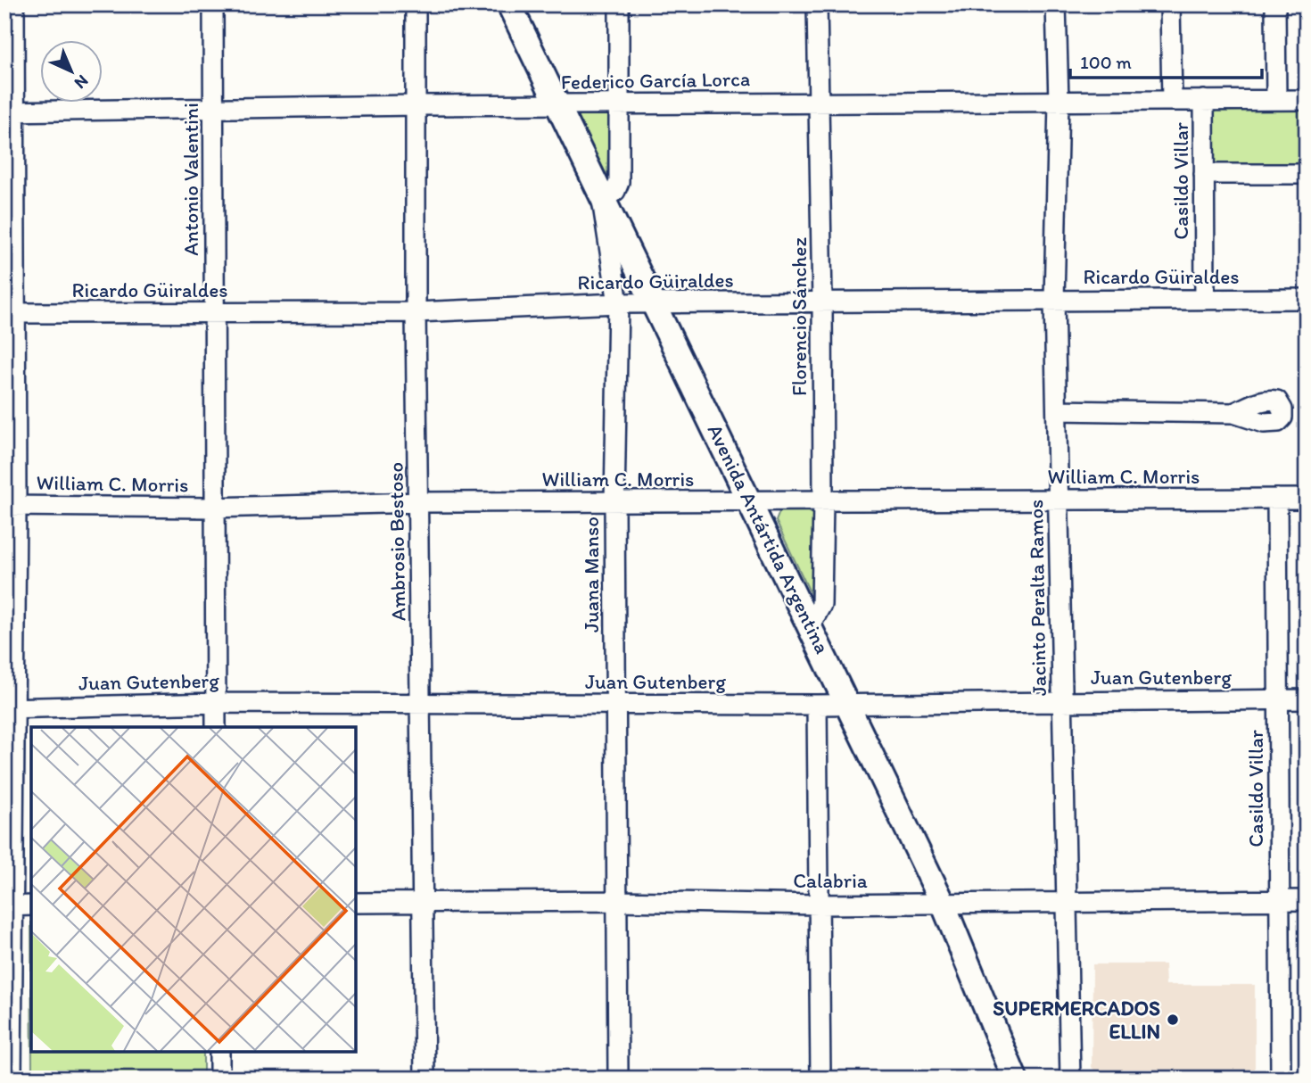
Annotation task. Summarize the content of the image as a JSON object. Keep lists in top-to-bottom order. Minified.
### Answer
{"streets":{"main road":["Avenida Antártida Argentina"],"street":["Federico García Lorca","Antonio Valentini","Casildo Villar","Ricardo Güiraldes","Florencio Sánchez","William C. Morris","Ambrosio Bestoso","Juana Manso","Jacinto Peralta Ramos","Juan Gutenberg","Calabria"]},"crossings":[["Federico García Lorca","Antonio Valentini"],["Federico García Lorca","Casildo Villar"],["Federico García Lorca","Florencio Sánchez"],["Federico García Lorca","Avenida Antártida Argentina"],["Federico García Lorca","Ambrosio Bestoso"],["Federico García Lorca","Jacinto Peralta Ramos"],["Antonio Valentini","Ricardo Güiraldes"],["Antonio Valentini","William C. Morris"],["Antonio Valentini","Juan Gutenberg"],["Casildo Villar","Ricardo Güiraldes"],["Casildo Villar","William C. Morris"],["Casildo Villar","Juan Gutenberg"],["Casildo Villar","Calabria"],["Ricardo Güiraldes","Florencio Sánchez"],["Ricardo Güiraldes","Avenida Antártida Argentina"],["Ricardo Güiraldes","Ambrosio Bestoso"],["Ricardo Güiraldes","Juana Manso"],["Ricardo Güiraldes","Jacinto Peralta Ramos"],["Florencio Sánchez","William C. Morris"],["Florencio Sánchez","Avenida Antártida Argentina"],["William C. Morris","Avenida Antártida Argentina"],["William C. Morris","Ambrosio Bestoso"],["William C. Morris","Juana Manso"],["William C. Morris","Jacinto Peralta Ramos"],["Avenida Antártida Argentina","Juana Manso"],["Avenida Antártida Argentina","Juan Gutenberg"],["Avenida Antártida Argentina","Calabria"],["Ambrosio Bestoso","Juan Gutenberg"],["Ambrosio Bestoso","Calabria"],["Juana Manso","Juan Gutenberg"],["Juana Manso","Calabria"],["Jacinto Peralta Ramos","Juan Gutenberg"],["Jacinto Peralta Ramos","Calabria"]],"places":["SUPERMERCADOS ELLIN"],"scale_bar":"100 m","north":"bottom right"}
